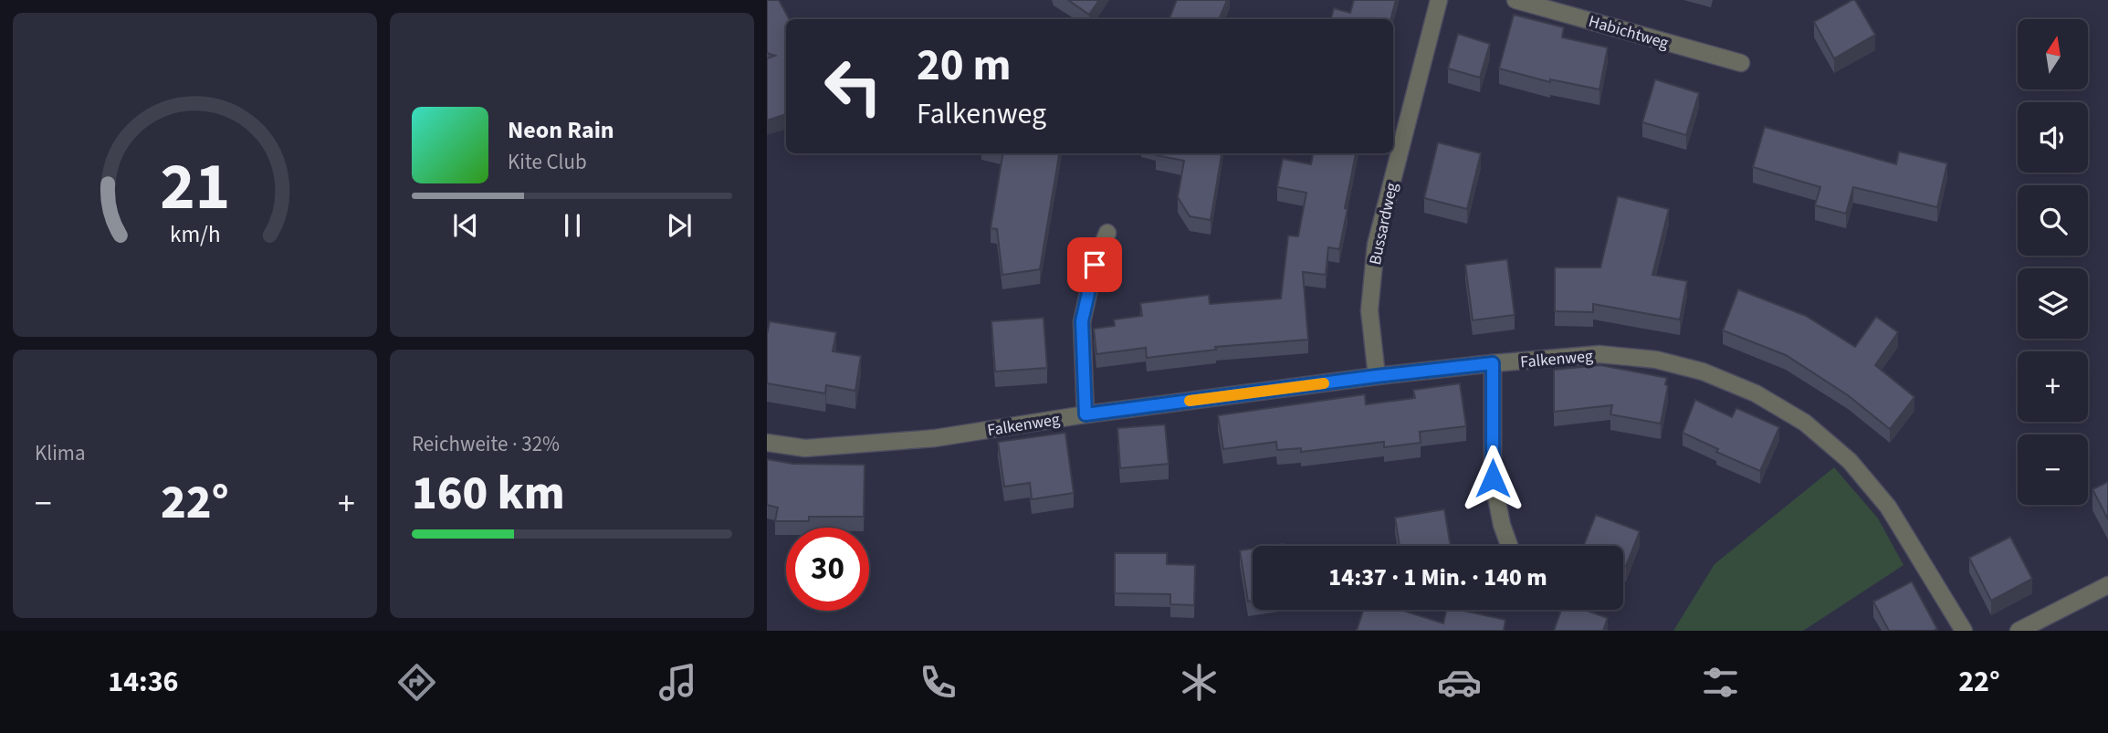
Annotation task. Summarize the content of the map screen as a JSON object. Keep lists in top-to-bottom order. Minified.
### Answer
{"streets":{"street":["Habichtweg","Bussardweg","Falkenweg"]},"crossings":[["Bussardweg","Falkenweg"]],"north":"top","page":{"map_buttons":["+","−"],"turn":["20 m","Falkenweg"],"song":["Neon Rain","Kite Club"],"tile":["Klima",["Reichweite · 32%","160 km"]],"heat":["−","22°","+"],"limit":"30","trip":"14:37 · 1 Min. · 140 m","tabs":["14:36","22°"],"gauge":["21","km/h"]}}
